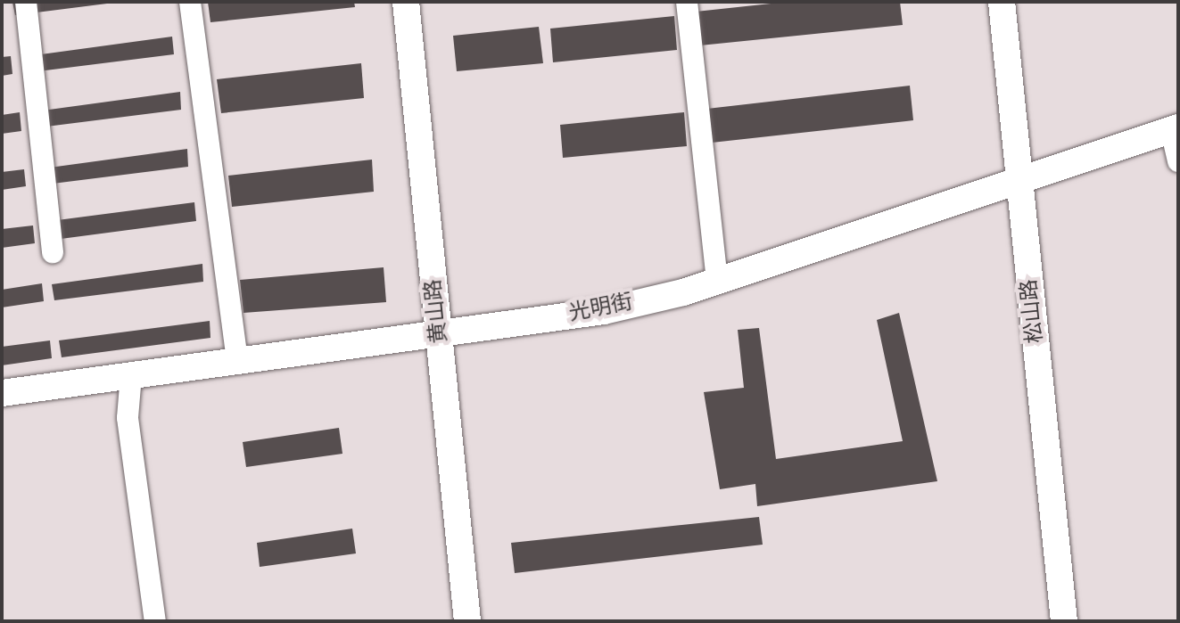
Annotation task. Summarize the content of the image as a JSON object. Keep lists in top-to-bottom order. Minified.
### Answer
{"streets":{"street":["光明街","黄山路","松山路"]},"crossings":[["光明街","黄山路"],["光明街","松山路"]]}
